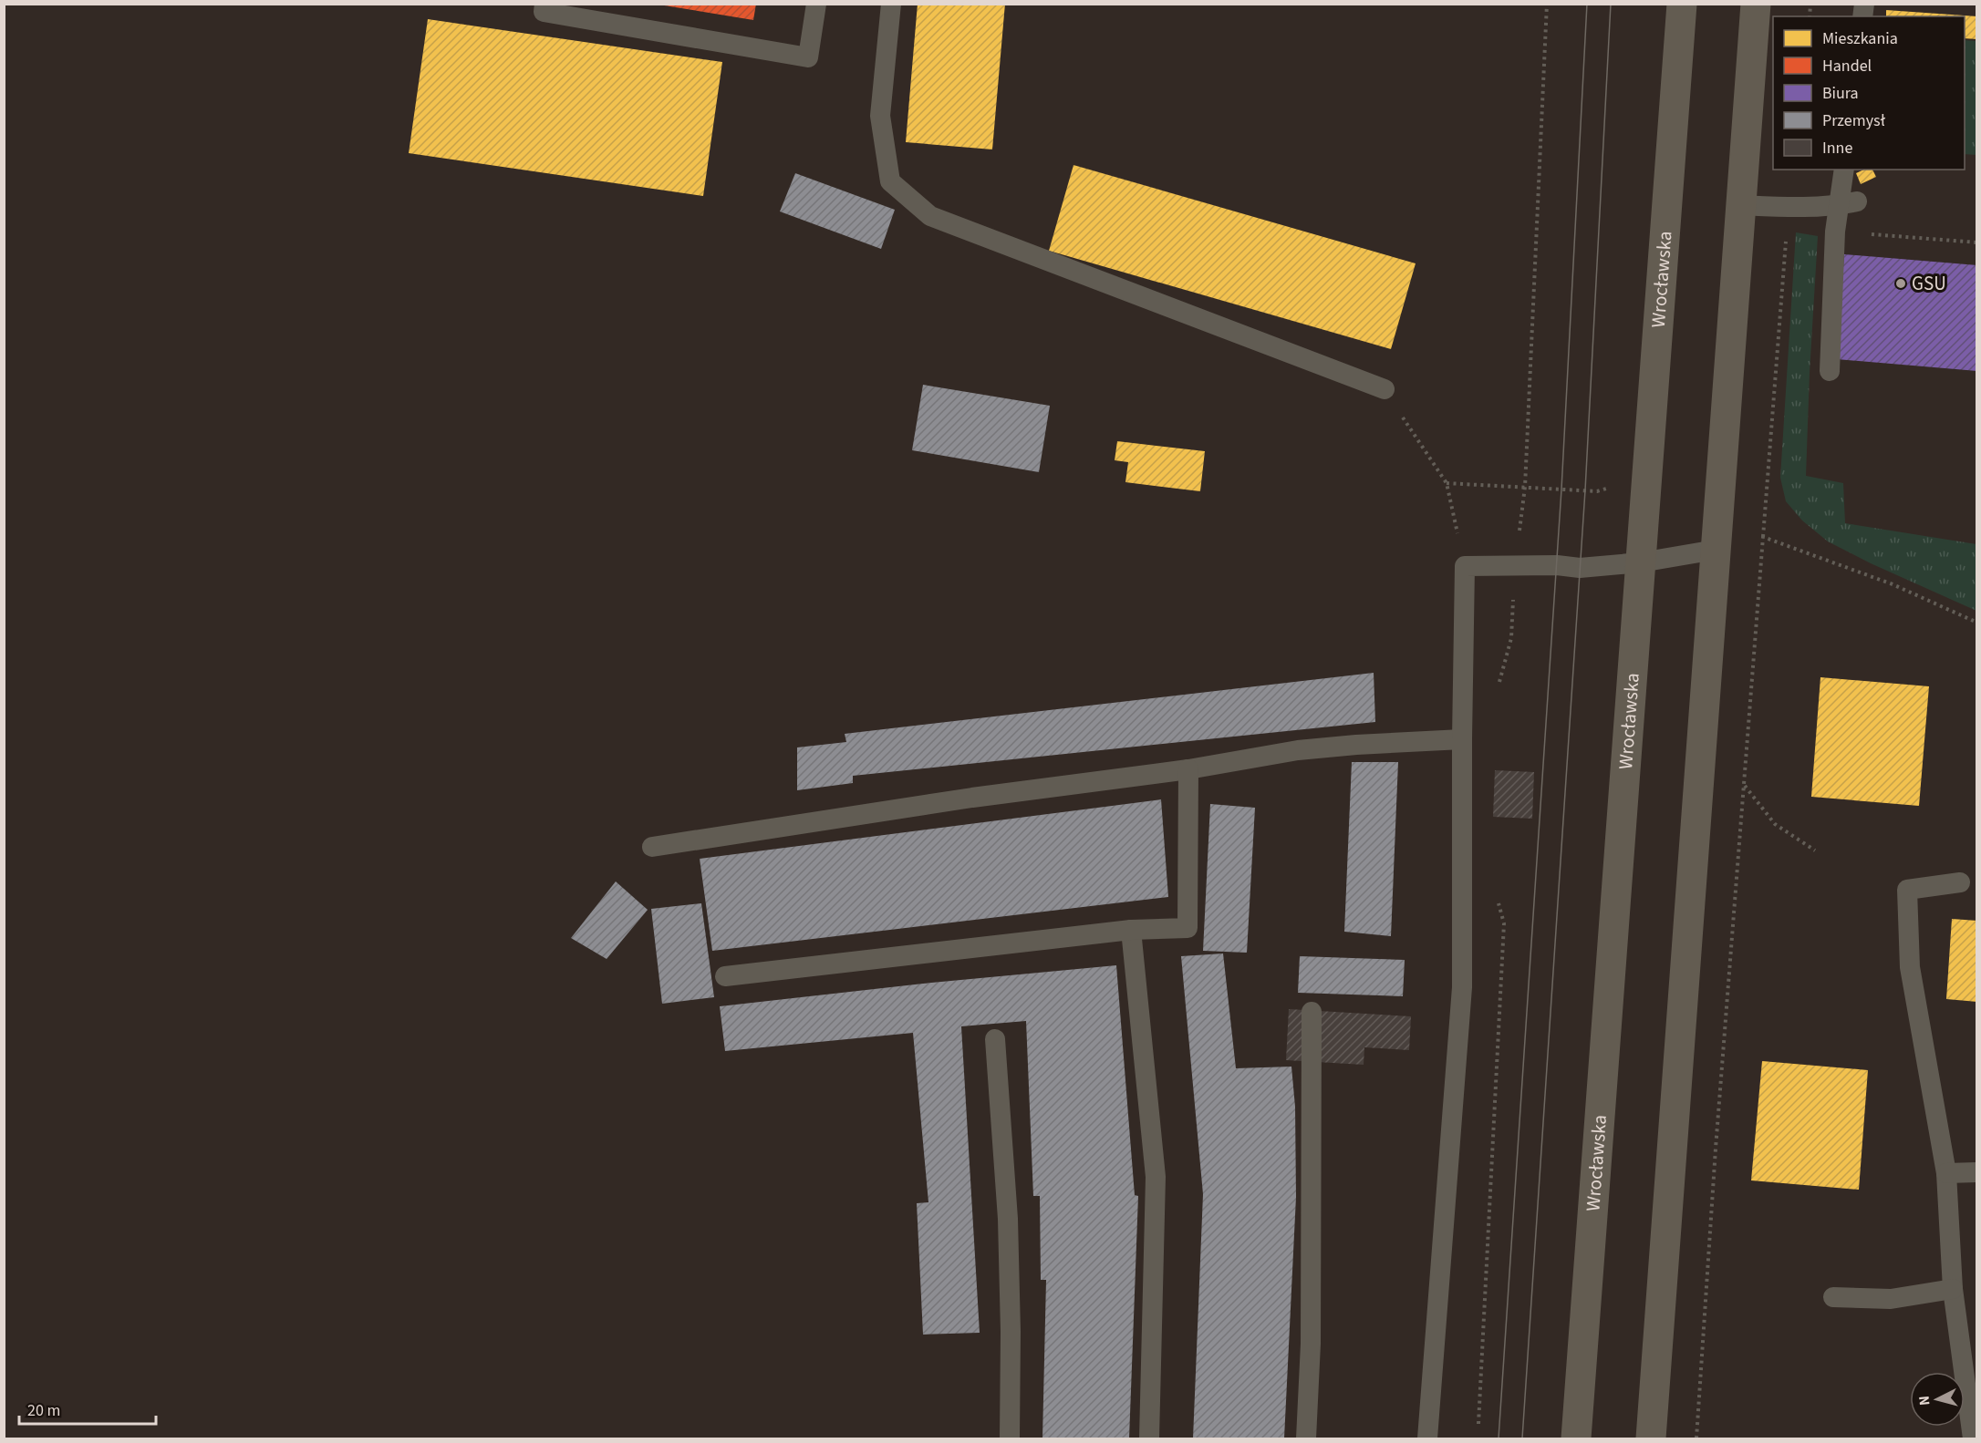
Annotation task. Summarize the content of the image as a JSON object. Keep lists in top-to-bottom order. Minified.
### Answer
{"streets":{"main road":["Wrocławska"]},"places":["GSU"],"legend":["Mieszkania","Handel","Biura","Przemysł","Inne"],"scale_bar":"20 m","north":"left"}
